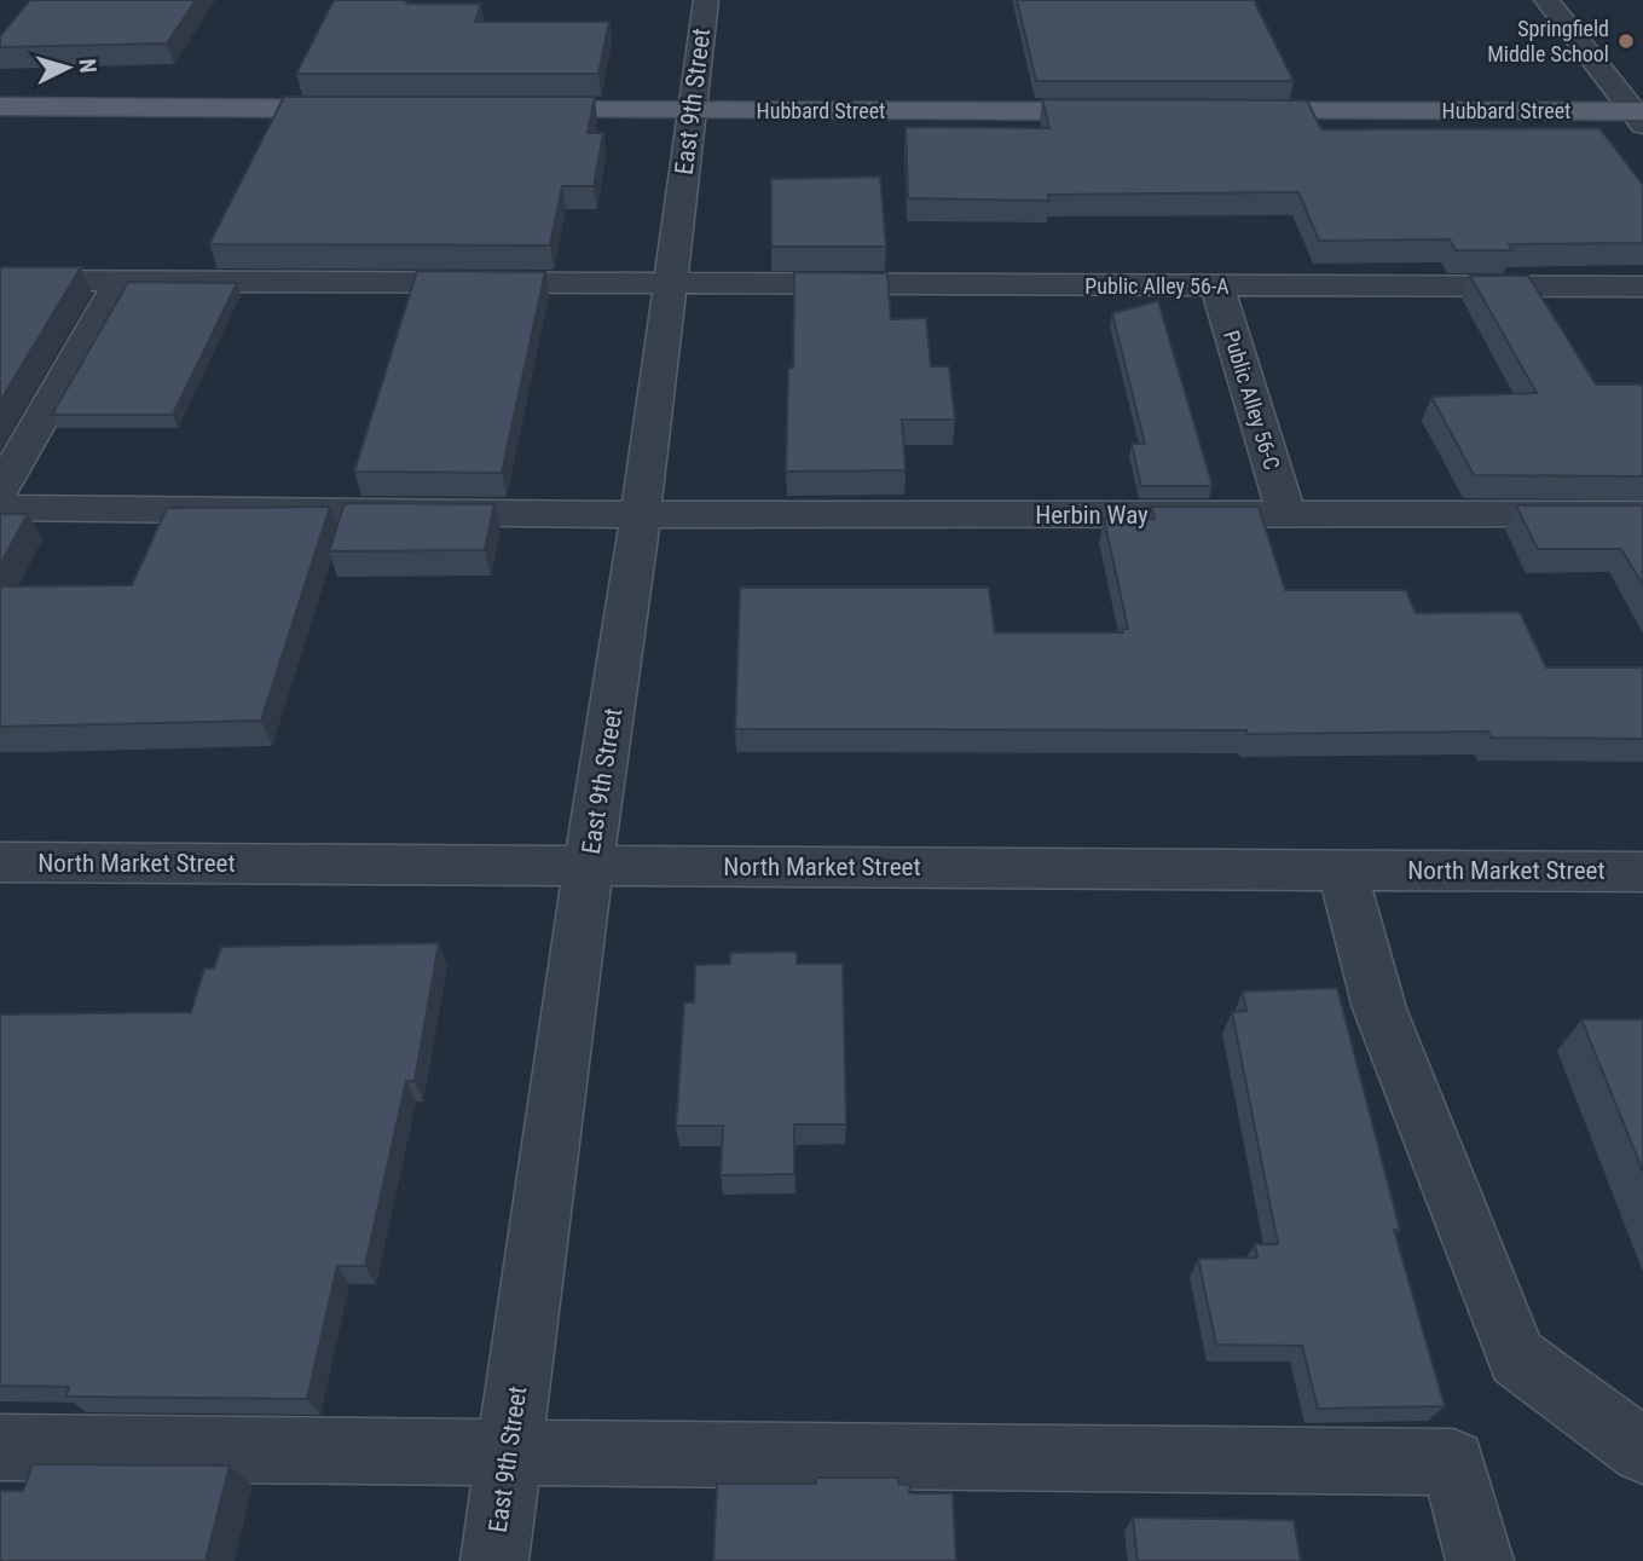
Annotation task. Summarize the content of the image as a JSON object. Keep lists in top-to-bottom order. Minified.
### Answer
{"streets":{"main road":["Hubbard Street"],"street":["East 9th Street","Public Alley 56-A","Public Alley 56-C","Herbin Way","North Market Street"]},"crossings":[["East 9th Street","Hubbard Street"],["East 9th Street","Public Alley 56-A"],["East 9th Street","Herbin Way"],["East 9th Street","North Market Street"],["Public Alley 56-A","Public Alley 56-C"],["Public Alley 56-C","Herbin Way"]],"places":["Springfield Middle School"],"north":"right"}
